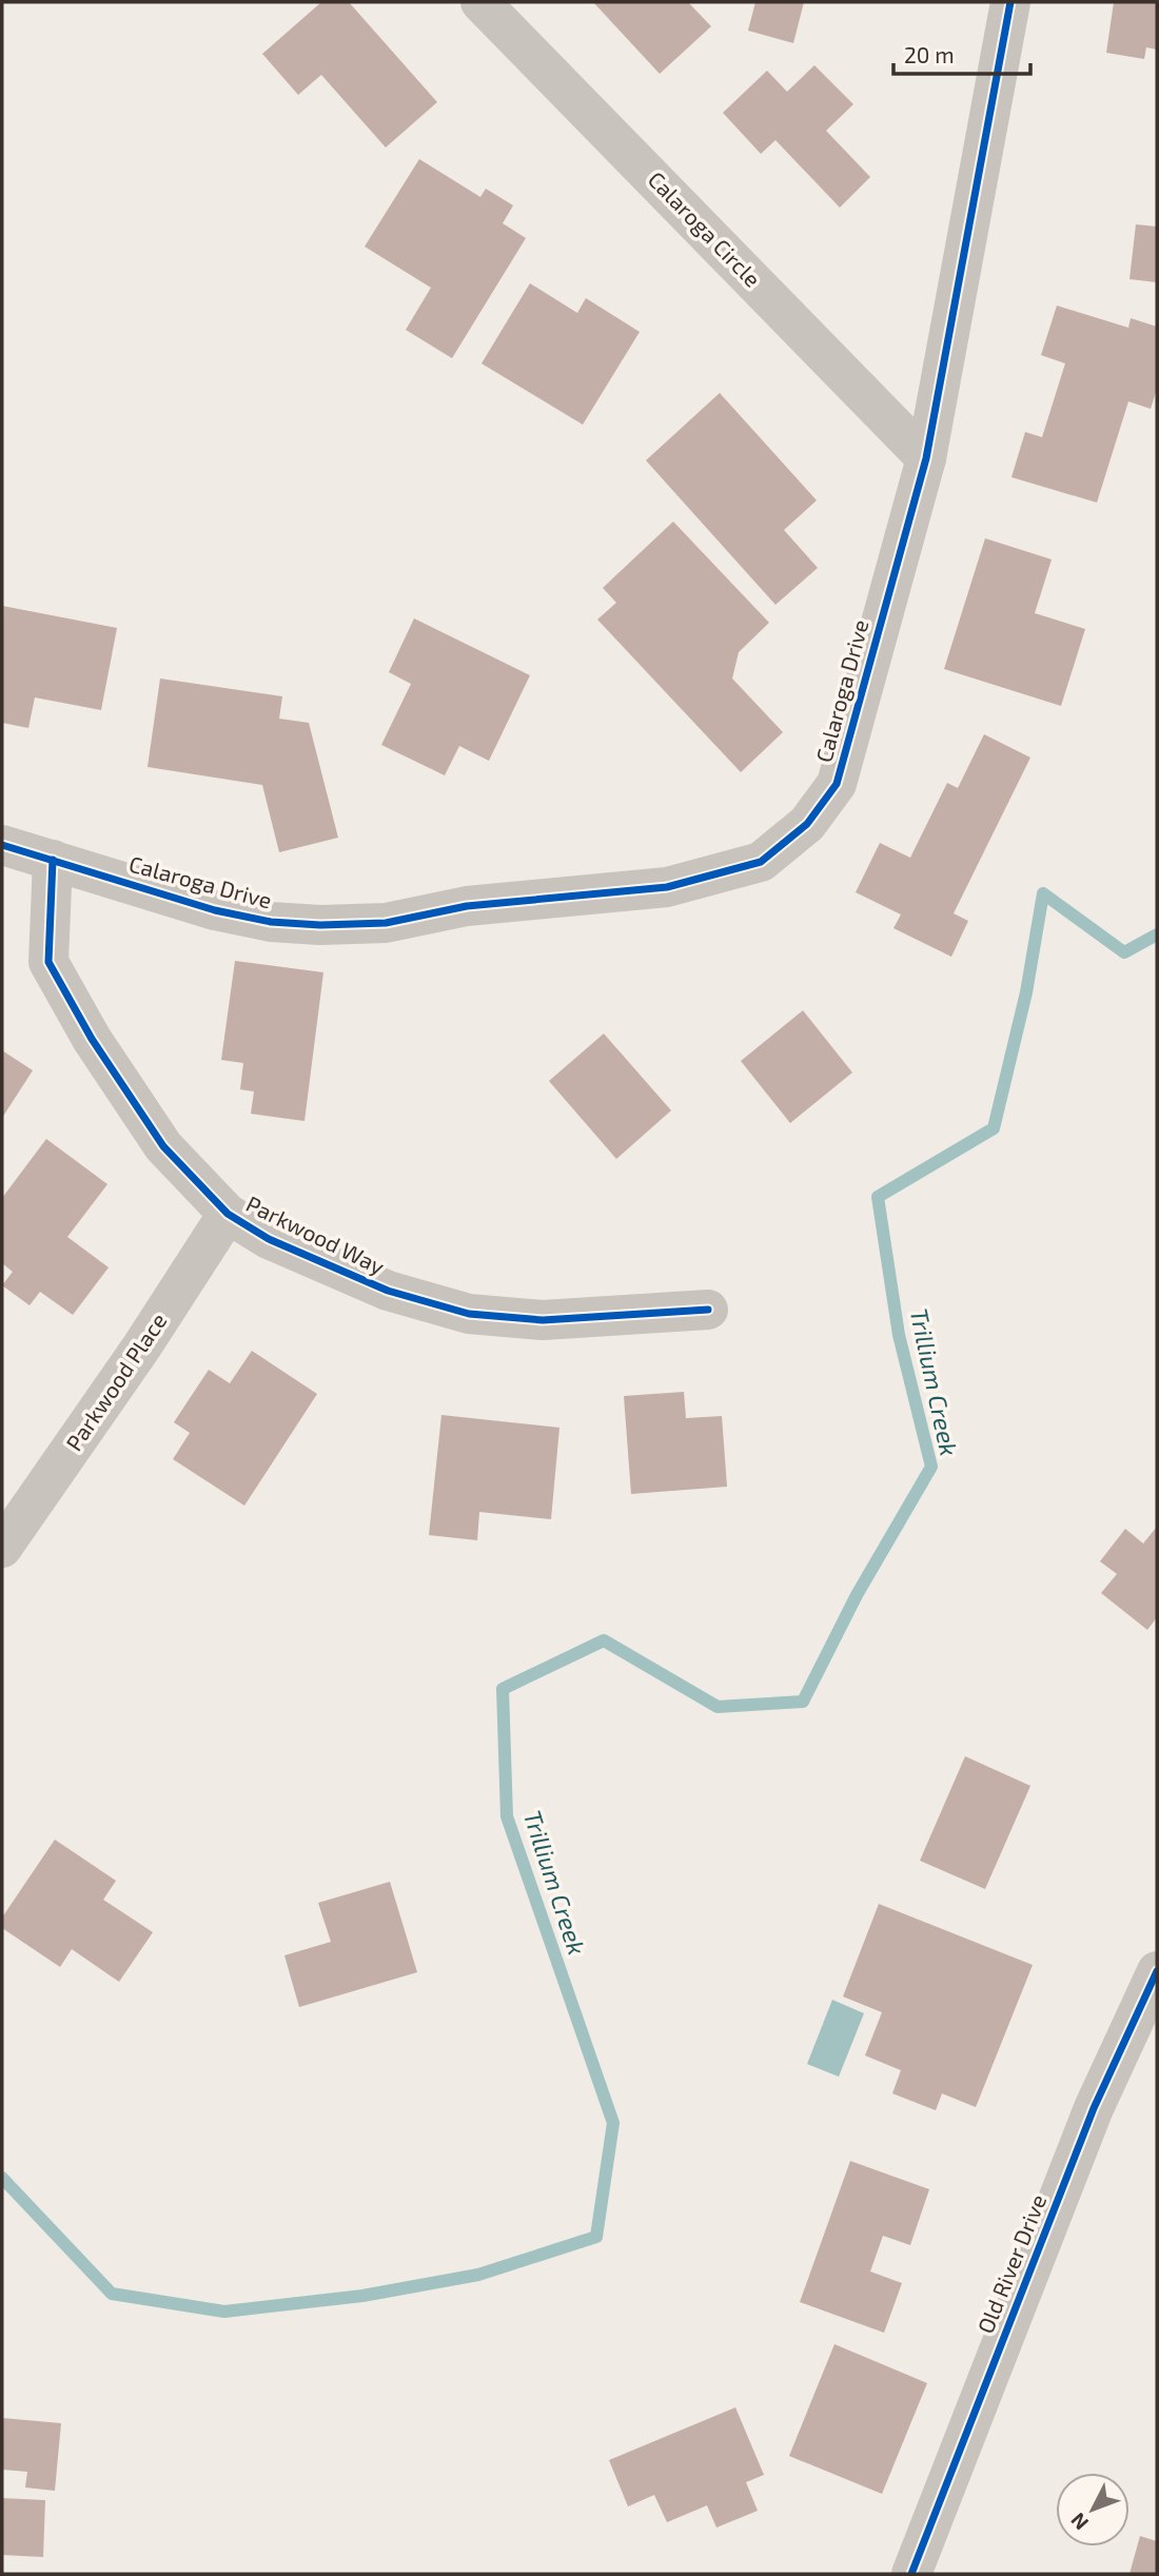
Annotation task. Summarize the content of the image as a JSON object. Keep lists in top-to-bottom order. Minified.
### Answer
{"streets":{"street":["Calaroga Circle","Calaroga Drive","Parkwood Way","Parkwood Place","Old River Drive"]},"crossings":[["Calaroga Circle","Calaroga Drive"],["Calaroga Drive","Parkwood Way"],["Parkwood Way","Parkwood Place"]],"water":["Trillium Creek"],"scale_bar":"20 m","north":"bottom left"}
